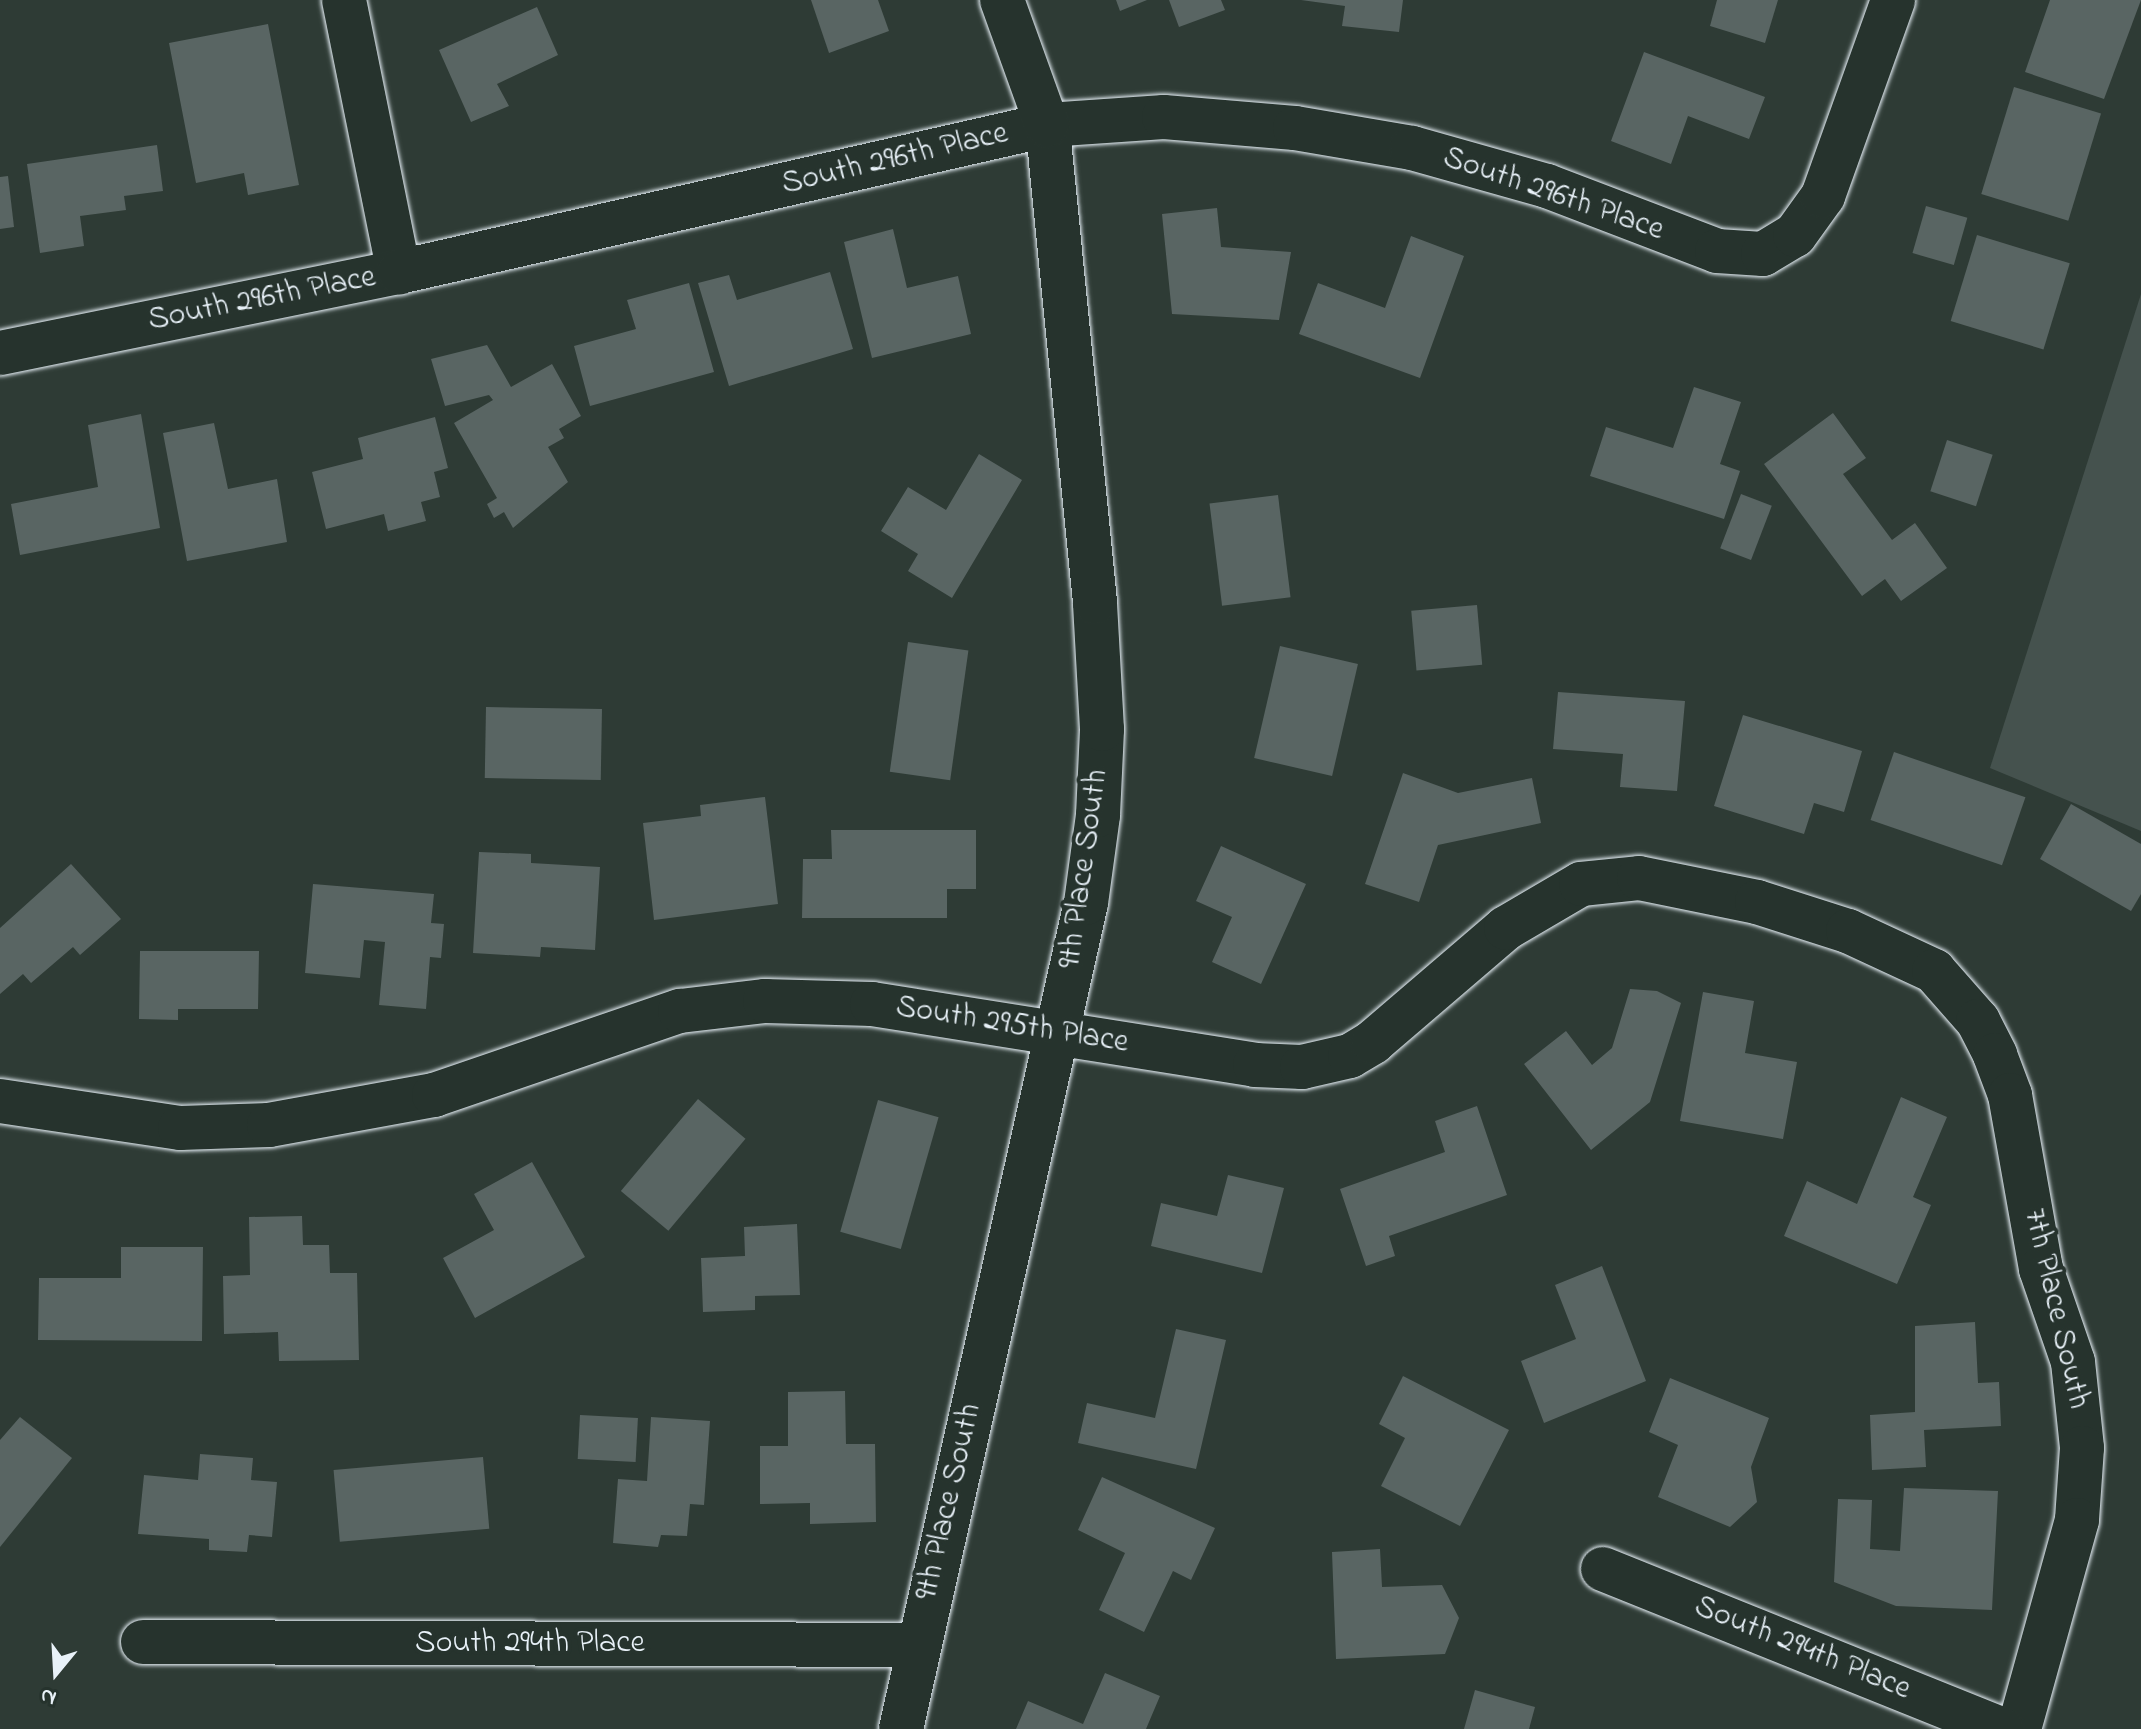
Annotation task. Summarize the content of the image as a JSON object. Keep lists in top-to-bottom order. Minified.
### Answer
{"streets":{"street":["South 296th Place","9th Place South","South 295th Place","7th Place South","South 294th Place"]},"crossings":[["South 296th Place","9th Place South"],["9th Place South","South 295th Place"],["9th Place South","South 294th Place"],["South 295th Place","7th Place South"]],"north":"bottom"}
